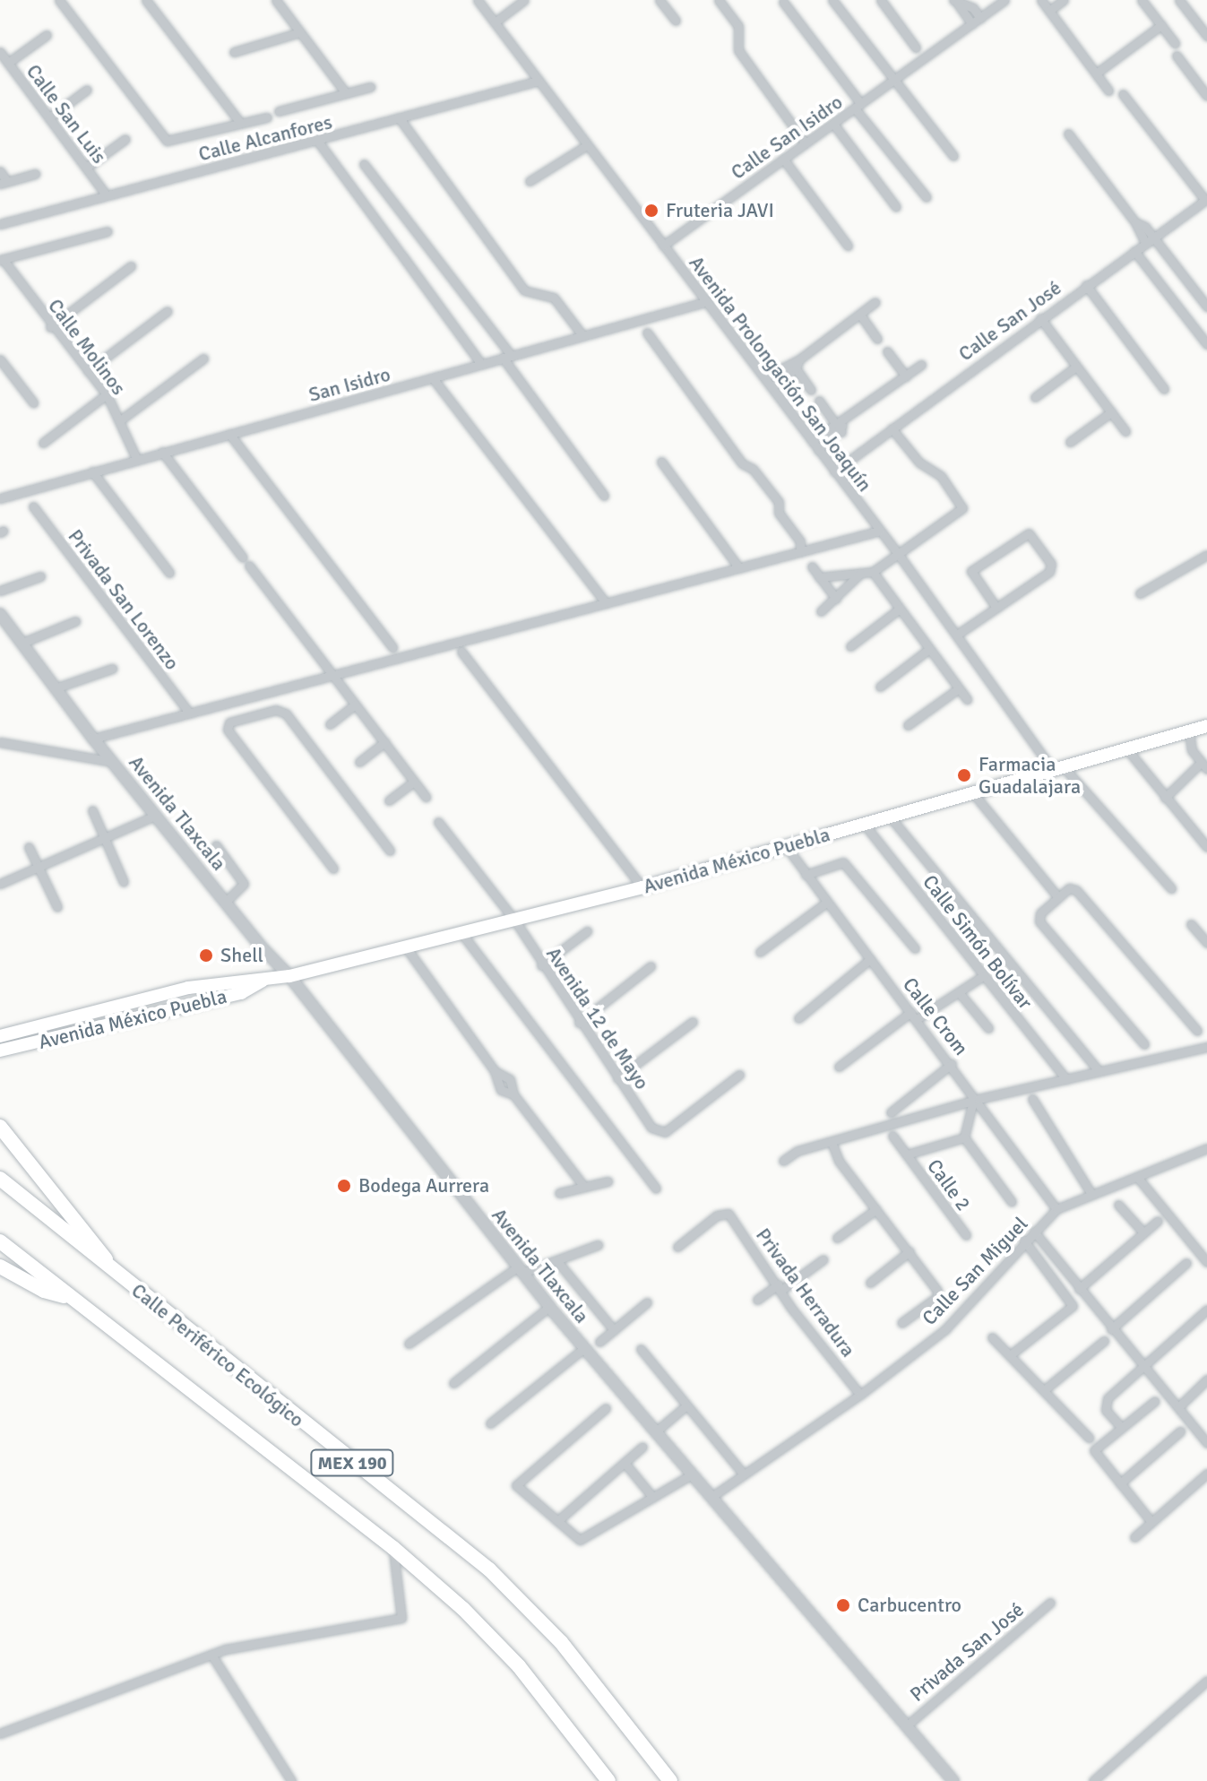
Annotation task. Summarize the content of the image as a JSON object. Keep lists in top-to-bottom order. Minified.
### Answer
{"streets":{"highway":["Calle Periférico Ecológico","MEX 190"],"main road":["Avenida México Puebla"],"street":["Calle San Luis","Calle San Isidro","Calle Alcanfores","Calle San José","Calle Molinos","Avenida Prolongación San Joaquín","San Isidro","Privada San Lorenzo","Avenida Tlaxcala","Calle Simón Bolívar","Calle Crom","Avenida 12 de Mayo","Calle 2","Calle San Miguel","Privada Herradura","Privada San José"]},"crossings":[["Calle San Luis","Calle Alcanfores"],["Calle San Isidro","Avenida Prolongación San Joaquín"],["Calle Alcanfores","Avenida Prolongación San Joaquín"],["Calle San José","Avenida Prolongación San Joaquín"],["Calle Molinos","San Isidro"],["Avenida Prolongación San Joaquín","San Isidro"],["Avenida Prolongación San Joaquín","Avenida México Puebla"],["Avenida Tlaxcala","Avenida México Puebla"],["Avenida Tlaxcala","Calle San Miguel"],["Avenida Tlaxcala","Privada San José"],["Avenida México Puebla","Calle Simón Bolívar"],["Avenida México Puebla","Calle Crom"],["Avenida México Puebla","Avenida 12 de Mayo"],["Calle Crom","Calle 2"],["Calle Crom","Calle San Miguel"],["Calle San Miguel","Privada Herradura"]],"places":["Fruteria JAVI","Farmacia Guadalajara","Shell","Bodega Aurrera","Carbucentro"]}
